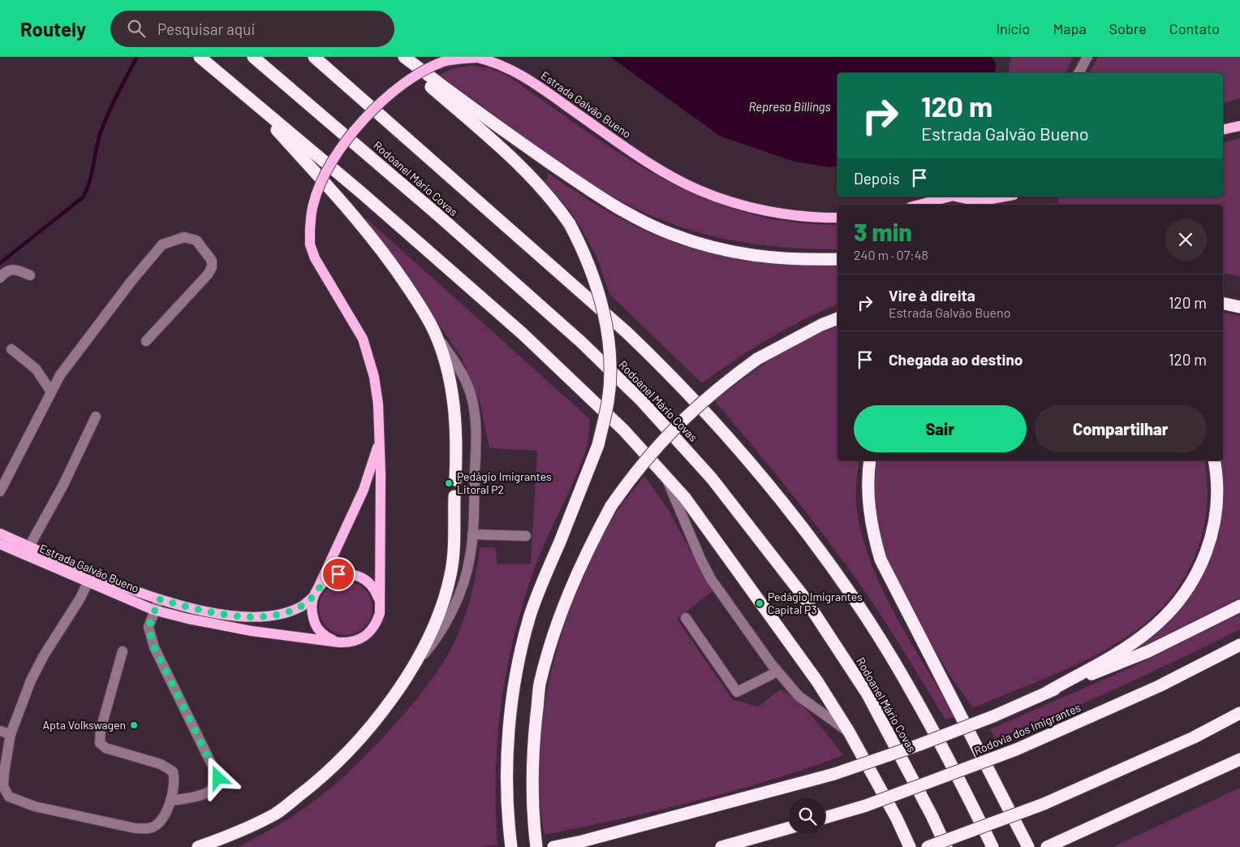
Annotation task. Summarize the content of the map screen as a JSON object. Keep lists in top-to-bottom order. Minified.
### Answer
{"streets":{"highway":["Rodoanel Mário Covas","Rodovia dos Imigrantes"],"main road":["Estrada Galvão Bueno"]},"water":["Represa Billings"],"places":["Pedágio Imigrantes Litoral P2","Pedágio Imigrantes Capital P3","Apta Volkswagen"],"page":{"header":"Routely","search":"Pesquisar aqui","nav":["Início","Mapa","Sobre","Contato"],"turn":["120 m","Estrada Galvão Bueno"],"then":"Depois","heading":["3 min","240 m · 07:48"],"list":[{"name":"Vire à direita","note":"Estrada Galvão Bueno","value":"120 m"},{"name":"Chegada ao destino","value":"120 m"}],"buttons":["Sair","Compartilhar"]}}
